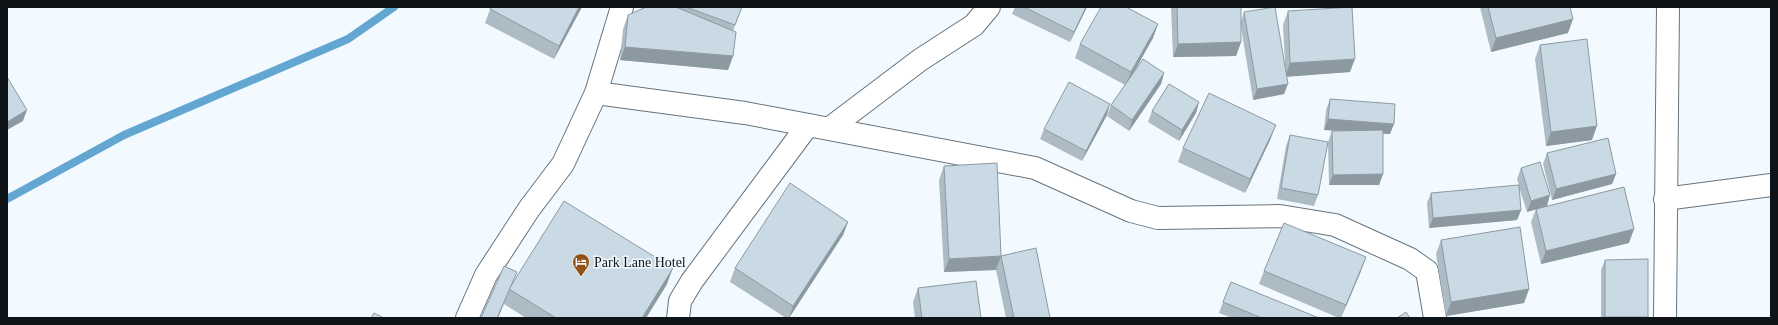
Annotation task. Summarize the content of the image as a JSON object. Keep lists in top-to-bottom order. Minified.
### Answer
{"places":{"hotel":["Park Lane Hotel"]}}
